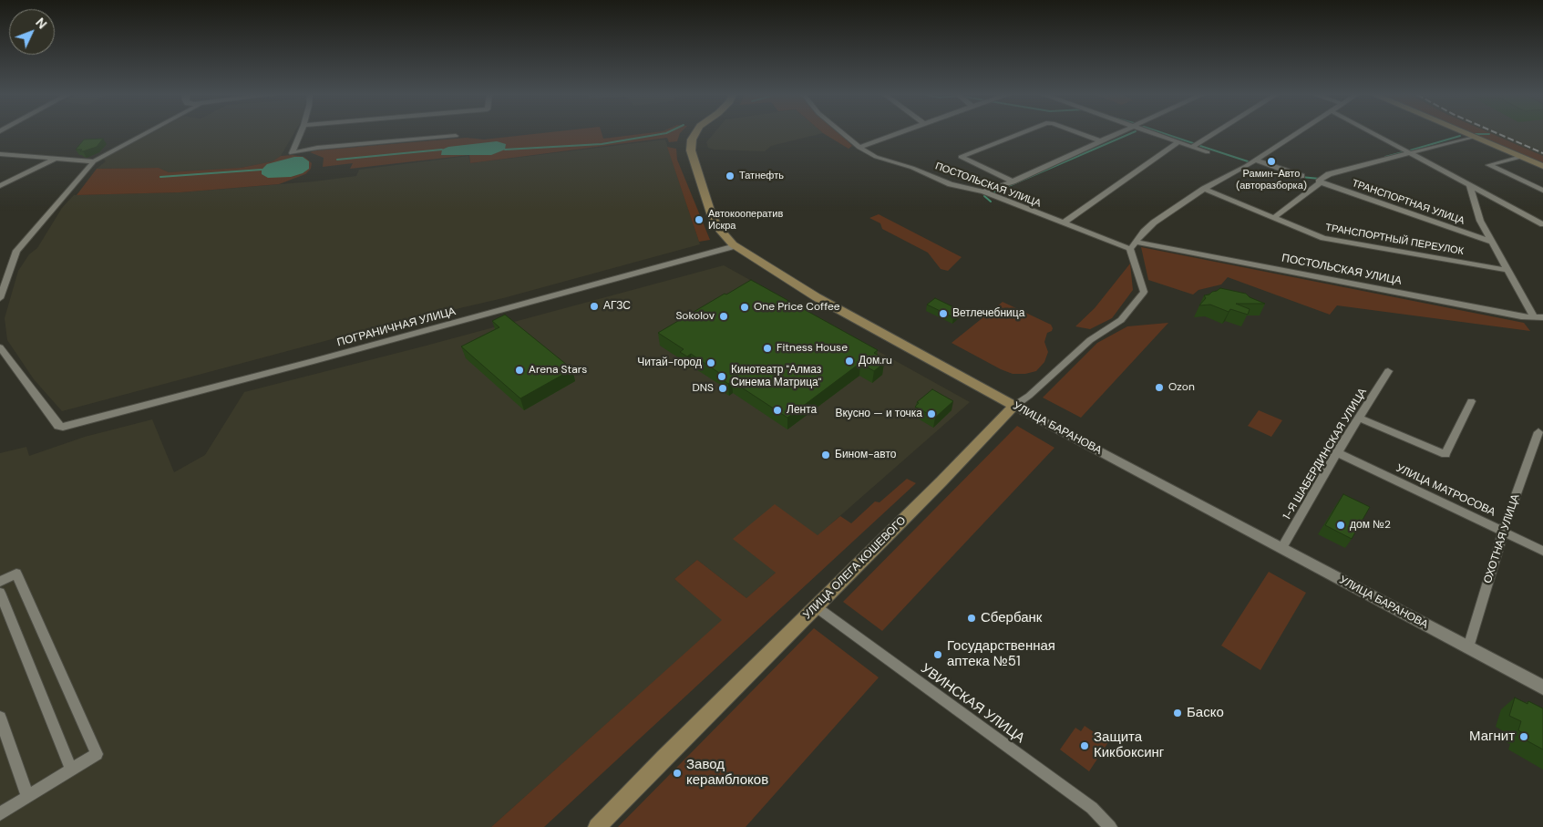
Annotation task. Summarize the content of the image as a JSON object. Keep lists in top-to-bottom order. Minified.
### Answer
{"streets":{"main road":["УЛИЦА БАРАНОВА","УЛИЦА ОЛЕГА КОШЕВОГО"],"street":["ПОСТОЛЬСКАЯ УЛИЦА","ТРАНСПОРТНАЯ УЛИЦА","ТРАНСПОРТНЫЙ ПЕРЕУЛОК","ПОГРАНИЧНАЯ УЛИЦА","1-Я ШАБЕРДИНСКАЯ УЛИЦА","УЛИЦА МАТРОСОВА","ОХОТНАЯ УЛИЦА","УВИНСКАЯ УЛИЦА"]},"crossings":[["ПОСТОЛЬСКАЯ УЛИЦА","УЛИЦА ОЛЕГА КОШЕВОГО"],["ПОГРАНИЧНАЯ УЛИЦА","УЛИЦА БАРАНОВА"],["УЛИЦА БАРАНОВА","1-Я ШАБЕРДИНСКАЯ УЛИЦА"],["УЛИЦА БАРАНОВА","ОХОТНАЯ УЛИЦА"],["УЛИЦА БАРАНОВА","УЛИЦА ОЛЕГА КОШЕВОГО"],["1-Я ШАБЕРДИНСКАЯ УЛИЦА","УЛИЦА МАТРОСОВА"],["УЛИЦА МАТРОСОВА","ОХОТНАЯ УЛИЦА"],["УЛИЦА ОЛЕГА КОШЕВОГО","УВИНСКАЯ УЛИЦА"]],"places":["Рамин-Авто (авторазборка)","Татнефть","Автокооператив Искра","АГЗС","One Price Coffee","Ветлечебница","Sokolov","Fitness House","Дом.ru","Читай-город","Arena Stars","Кинотеатр \"Алмаз Синема Матрица\"","Ozon","DNS","Лента","Вкусно — и точка","Бином-авто","дом №2","Сбербанк","Государственная аптека №51","Баско","Магнит","Защита Кикбоксинг","Завод керамблоков"],"north":"top right"}
